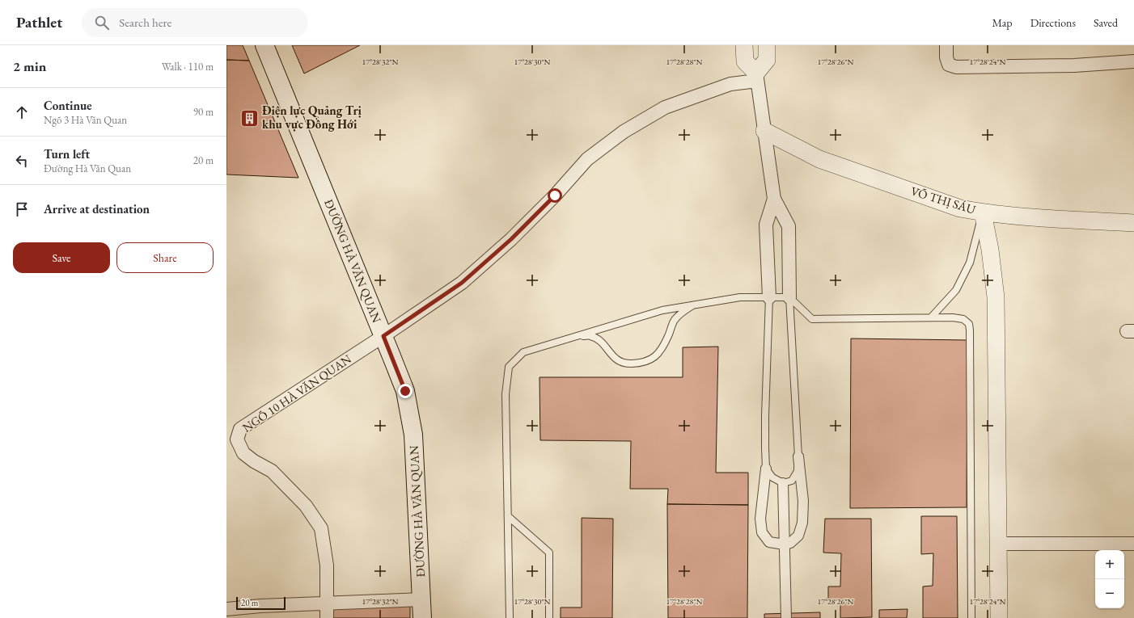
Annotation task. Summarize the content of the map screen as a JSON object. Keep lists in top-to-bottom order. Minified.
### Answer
{"streets":{"main road":["ĐƯỜNG HÀ VĂN QUAN"],"street":["VÕ THỊ SÁU","NGÕ 10 HÀ VĂN QUAN"]},"crossings":[["ĐƯỜNG HÀ VĂN QUAN","NGÕ 10 HÀ VĂN QUAN"]],"places":{"building":["Điện lực Quảng Trị khu vực Đồng Hới"]},"scale_bar":"20 m","page":{"header":"Pathlet","search":"Search here","nav":["Map","Directions","Saved"],"heading":["2 min","Walk · 110 m"],"list":[["Continue","Ngõ 3 Hà Văn Quan","90 m"],["Turn left","Đường Hà Văn Quan","20 m"],"Arrive at destination"],"buttons":["Save","Share"],"map_buttons":["+","−"],"scale":"20 m"},"coordinates":["17°28'32\"N","17°28'30\"N","17°28'28\"N","17°28'26\"N","17°28'24\"N"]}
